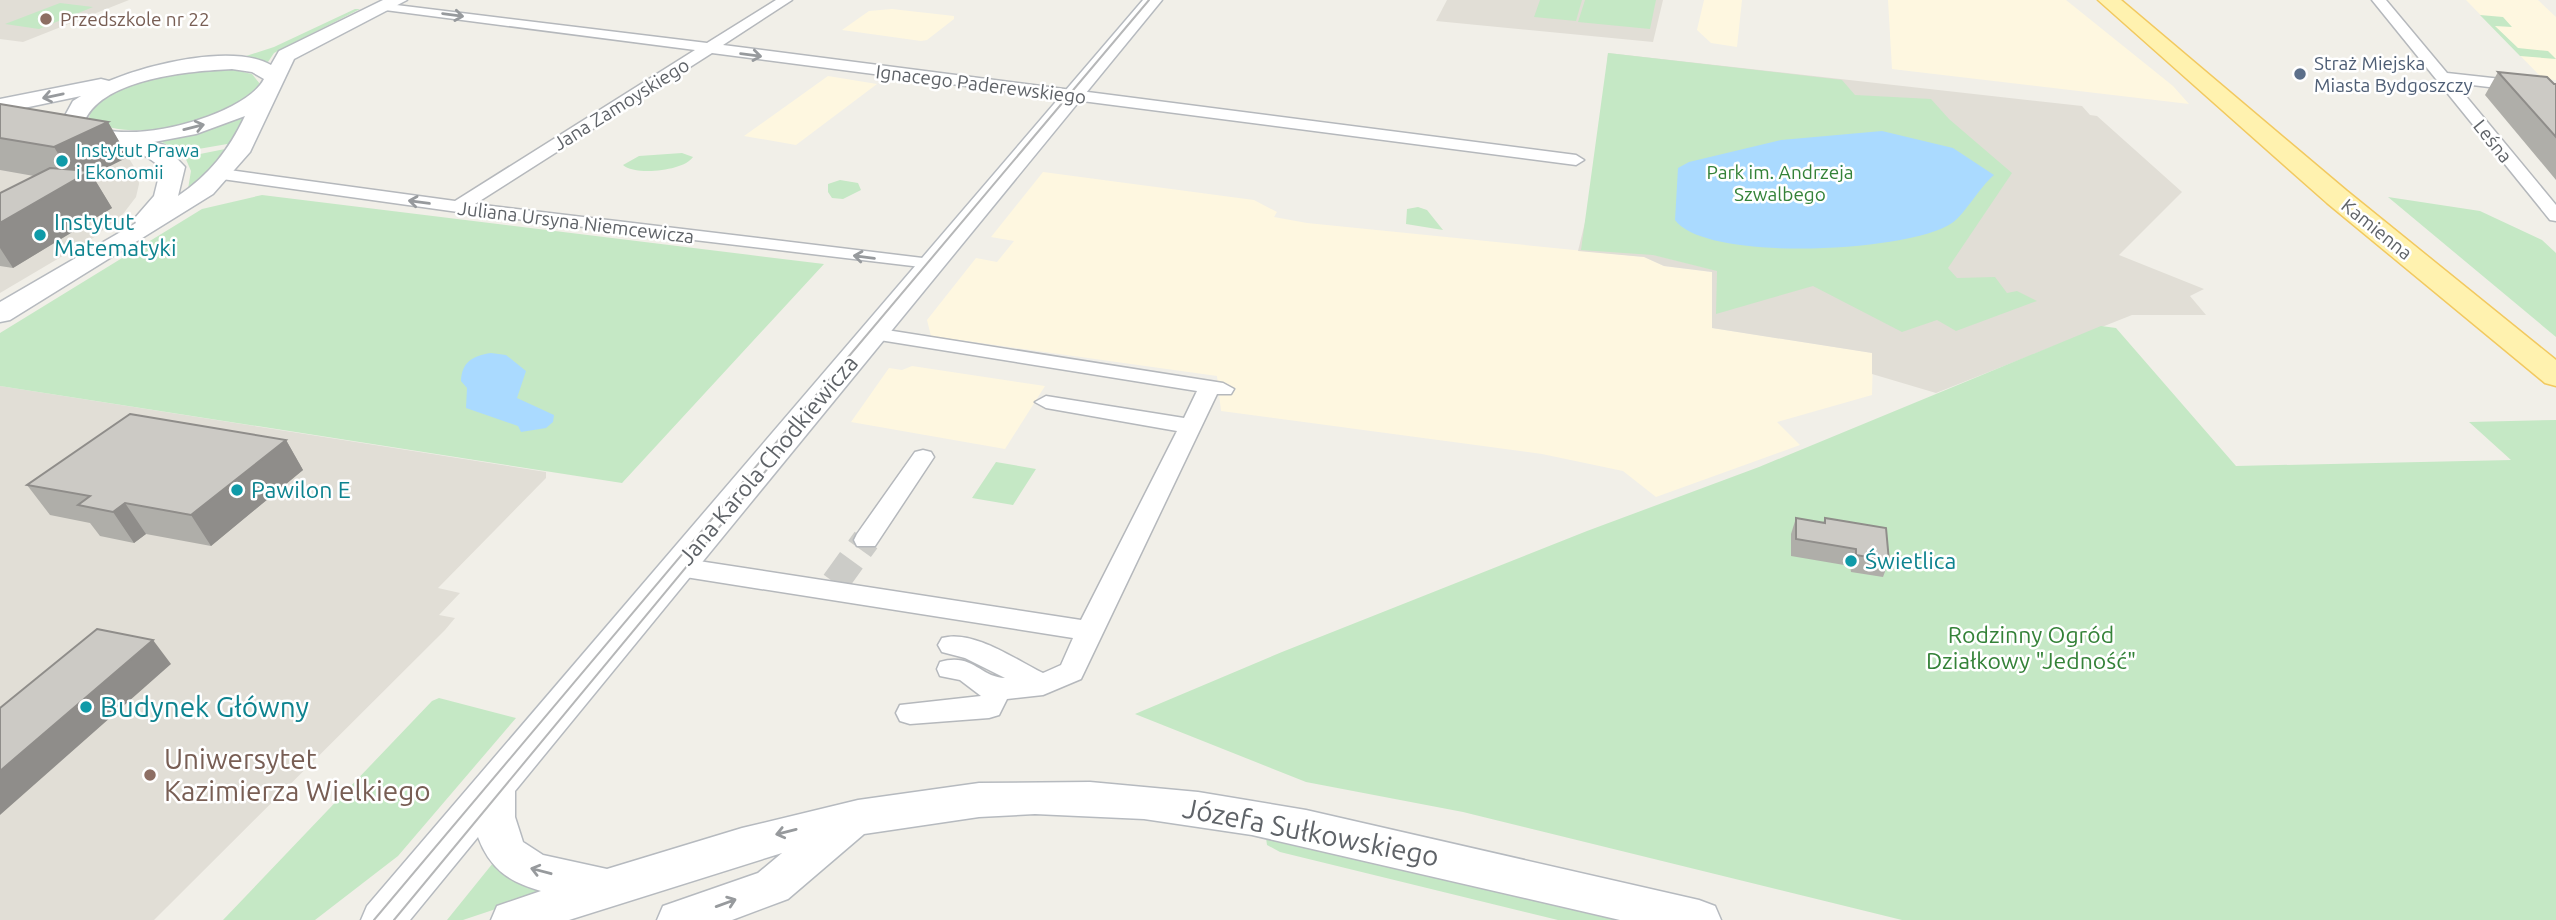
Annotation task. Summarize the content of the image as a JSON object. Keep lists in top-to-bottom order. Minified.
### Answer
{"streets":{"main road":["Kamienna"],"street":["Ignacego Paderewskiego","Jana Zamoyskiego","Leśna","Juliana Ursyna Niemcewicza","Jana Karola Chodkiewicza","Józefa Sułkowskiego"]},"crossings":[["Ignacego Paderewskiego","Jana Zamoyskiego"],["Ignacego Paderewskiego","Jana Karola Chodkiewicza"],["Jana Zamoyskiego","Juliana Ursyna Niemcewicza"],["Juliana Ursyna Niemcewicza","Jana Karola Chodkiewicza"]],"one_way":["Ignacego Paderewskiego","Juliana Ursyna Niemcewicza"],"parks":["Park im. Andrzeja Szwalbego","Rodzinny Ogród Działkowy \"Jedność\""],"places":["Przedszkole nr 22","Straż Miejska Miasta Bydgoszczy","Instytut Prawa i Ekonomii","Instytut Matematyki","Pawilon E","Świetlica","Budynek Główny","Uniwersytet Kazimierza Wielkiego"]}
